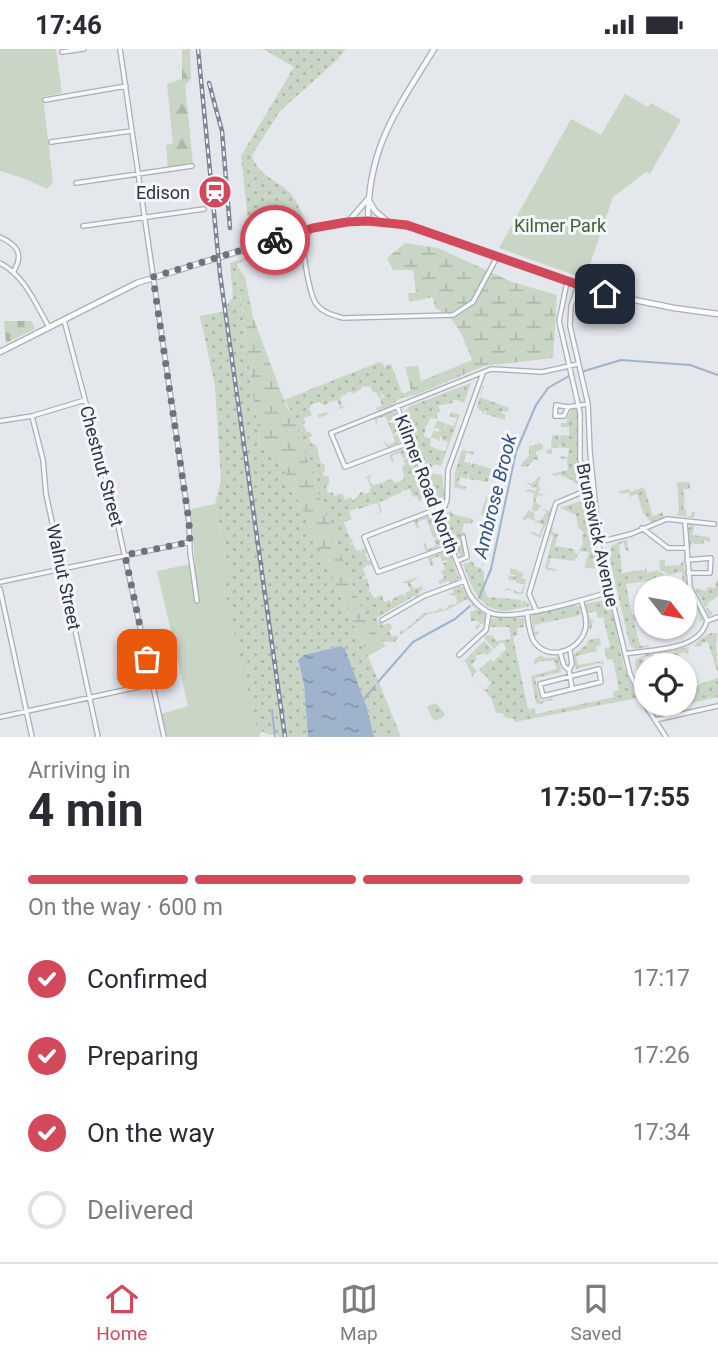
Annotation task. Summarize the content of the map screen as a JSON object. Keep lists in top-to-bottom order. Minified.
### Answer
{"streets":{"street":["Chestnut Street","Kilmer Road North","Brunswick Avenue","Walnut Street"]},"water":["Ambrose Brook"],"parks":["Kilmer Park"],"places":{"station":["Edison"]},"north":"bottom right","page":{"status":"17:46","heading":["4 min","Arriving in","17:50–17:55"],"bar":"On the way · 600 m","list":[["Confirmed","17:17"],["Preparing","17:26"],["On the way","17:34"],"Delivered"],"tabs":["Home","Map","Saved"]}}
